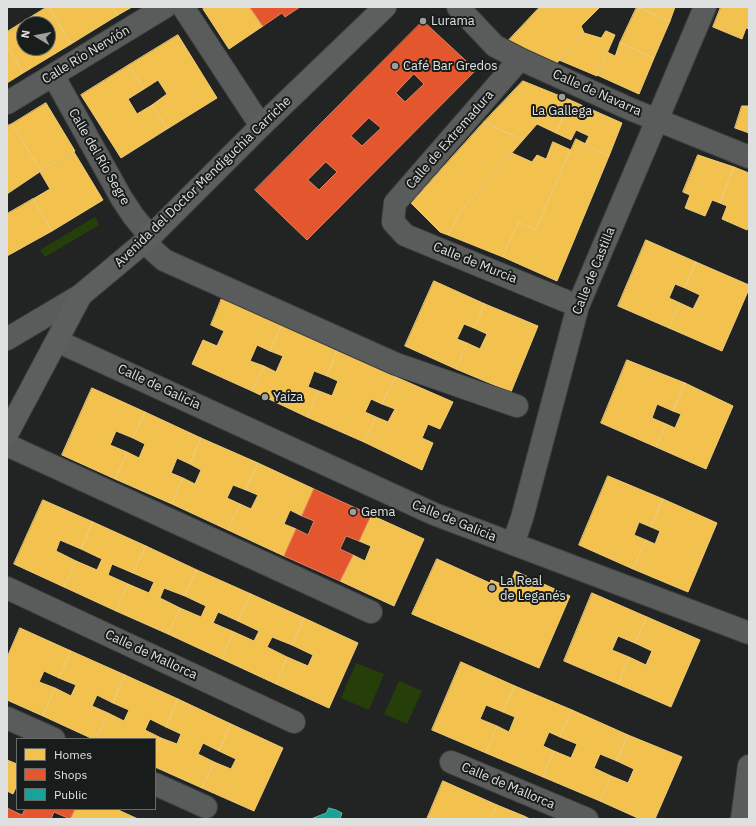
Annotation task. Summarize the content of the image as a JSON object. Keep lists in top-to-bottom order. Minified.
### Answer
{"streets":{"main road":["Avenida del Doctor Mendiguchia Carriche"],"street":["Calle Río Nervión","Calle de Navarra","Calle de Extremadura","Calle del Río Segre","Calle de Murcia","Calle de Castilla","Calle de Galicia","Calle de Mallorca"]},"crossings":[["Calle Río Nervión","Calle del Río Segre"],["Calle de Navarra","Calle de Extremadura"],["Calle de Navarra","Calle de Castilla"],["Calle de Extremadura","Calle de Murcia"],["Calle del Río Segre","Avenida del Doctor Mendiguchia Carriche"],["Avenida del Doctor Mendiguchia Carriche","Calle de Galicia"],["Calle de Murcia","Calle de Castilla"],["Calle de Castilla","Calle de Galicia"]],"places":["Lurama","Café Bar Gredos","La Gallega","Yaiza","Gema","La Real de Leganés"],"legend":["Homes","Shops","Public"],"north":"left"}
